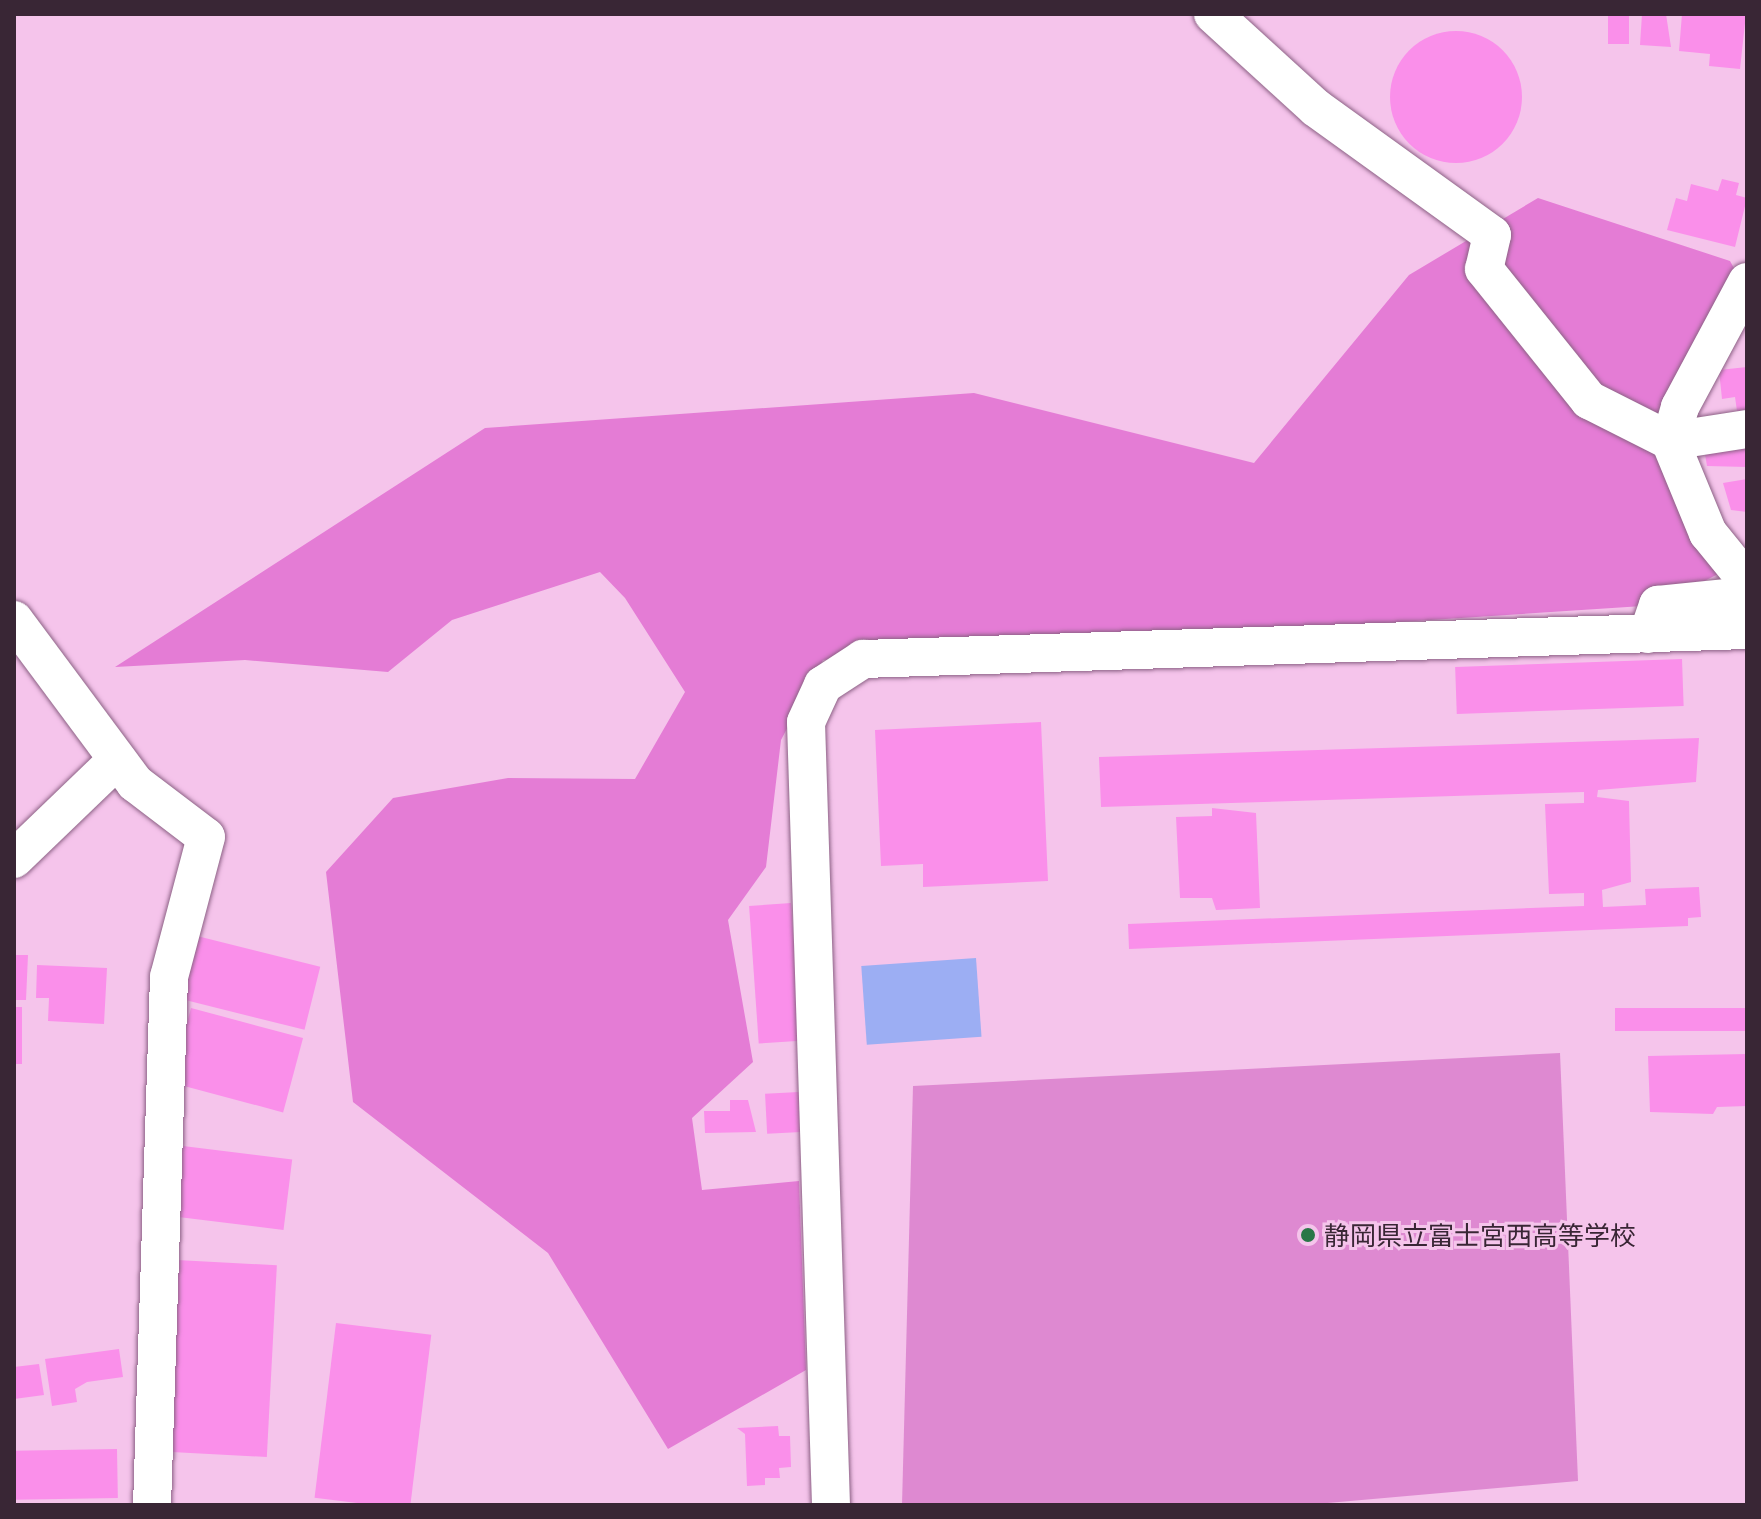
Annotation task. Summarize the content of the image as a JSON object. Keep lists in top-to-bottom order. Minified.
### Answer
{"places":["静岡県立富士宮西高等学校"]}
